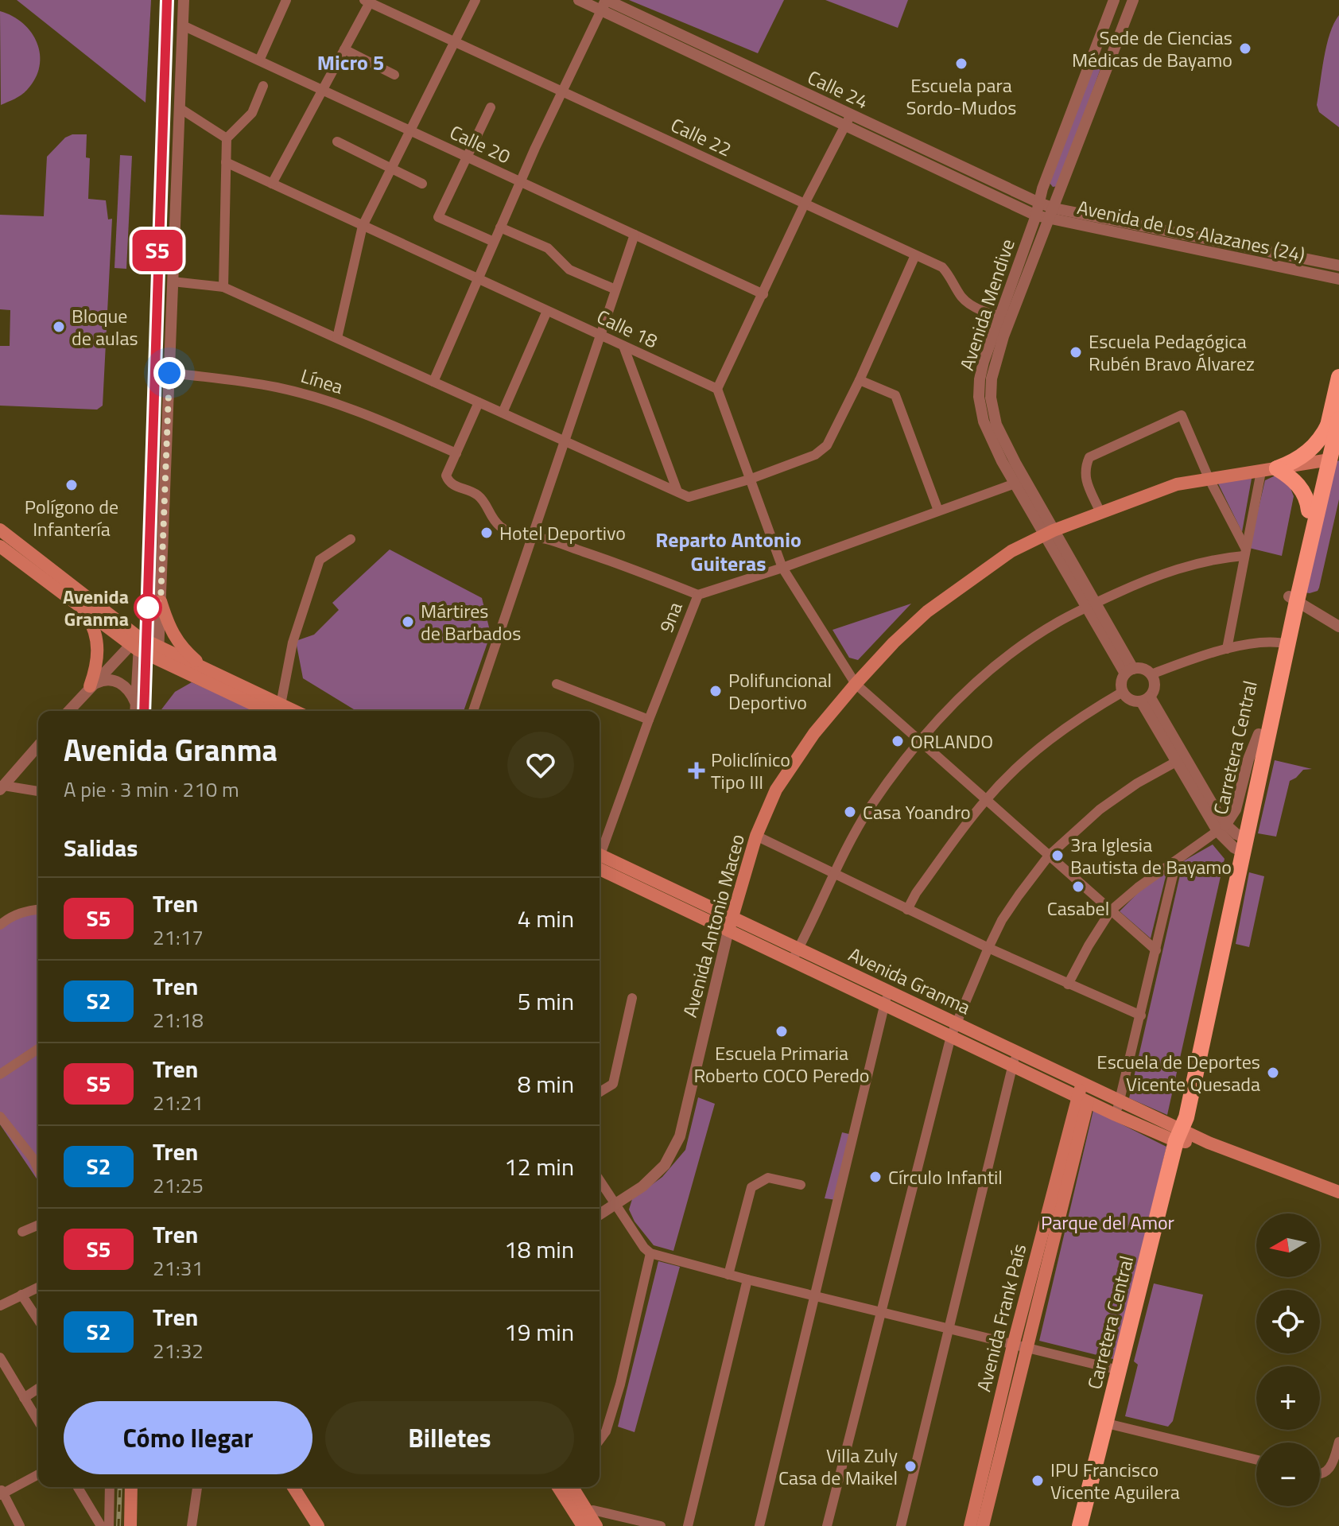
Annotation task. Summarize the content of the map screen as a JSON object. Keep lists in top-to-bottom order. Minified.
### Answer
{"streets":{"highway":["Carretera Central"],"main road":["Avenida Antonio Maceo","Avenida Granma","Avenida Frank País"],"street":["Calle 24","Calle 22","Calle 20","Avenida de Los Alazanes (24)","Avenida Mendive","Calle 18","Línea","9na"]},"crossings":[["Calle 24","Avenida de Los Alazanes (24)"],["Calle 24","Avenida Mendive"],["Calle 22","Avenida Mendive"],["Avenida de Los Alazanes (24)","Avenida Mendive"],["Avenida Mendive","9na"],["Avenida Mendive","Avenida Antonio Maceo"],["Carretera Central","Avenida Antonio Maceo"],["Carretera Central","Avenida Granma"],["Avenida Antonio Maceo","Avenida Granma"],["Avenida Granma","Avenida Frank País"]],"districts":["Micro 5","Reparto Antonio Guiteras"],"parks":["Parque del Amor"],"places":{"other":["Sede de Ciencias Médicas de Bayamo","Escuela para Sordo-Mudos","Bloque de aulas","Escuela Pedagógica Rubén Bravo Álvarez","Polígono de Infantería","Hotel Deportivo","Avenida Granma","Mártires de Barbados","Polifuncional Deportivo","ORLANDO","Casa Yoandro","3ra Iglesia Bautista de Bayamo","Casabel","Escuela Primaria Roberto COCO Peredo","Escuela de Deportes Vicente Quesada","Círculo Infantil","Villa Zuly Casa de Maikel","IPU Francisco Vicente Aguilera"],"health":["Policlínico Tipo III"]},"north":"left","page":{"on_map":"S5","heading":[["Avenida Granma","A pie · 3 min · 210 m"],"Salidas"],"list":[{"mark":"S5","name":"Tren","note":"21:17","value":"4 min"},{"mark":"S2","name":"Tren","note":"21:18","value":"5 min"},{"mark":"S5","name":"Tren","note":"21:21","value":"8 min"},{"mark":"S2","name":"Tren","note":"21:25","value":"12 min"},{"mark":"S5","name":"Tren","note":"21:31","value":"18 min"},{"mark":"S2","name":"Tren","note":"21:32","value":"19 min"}],"map_buttons":["+","−"],"buttons":["Cómo llegar","Billetes"]}}
